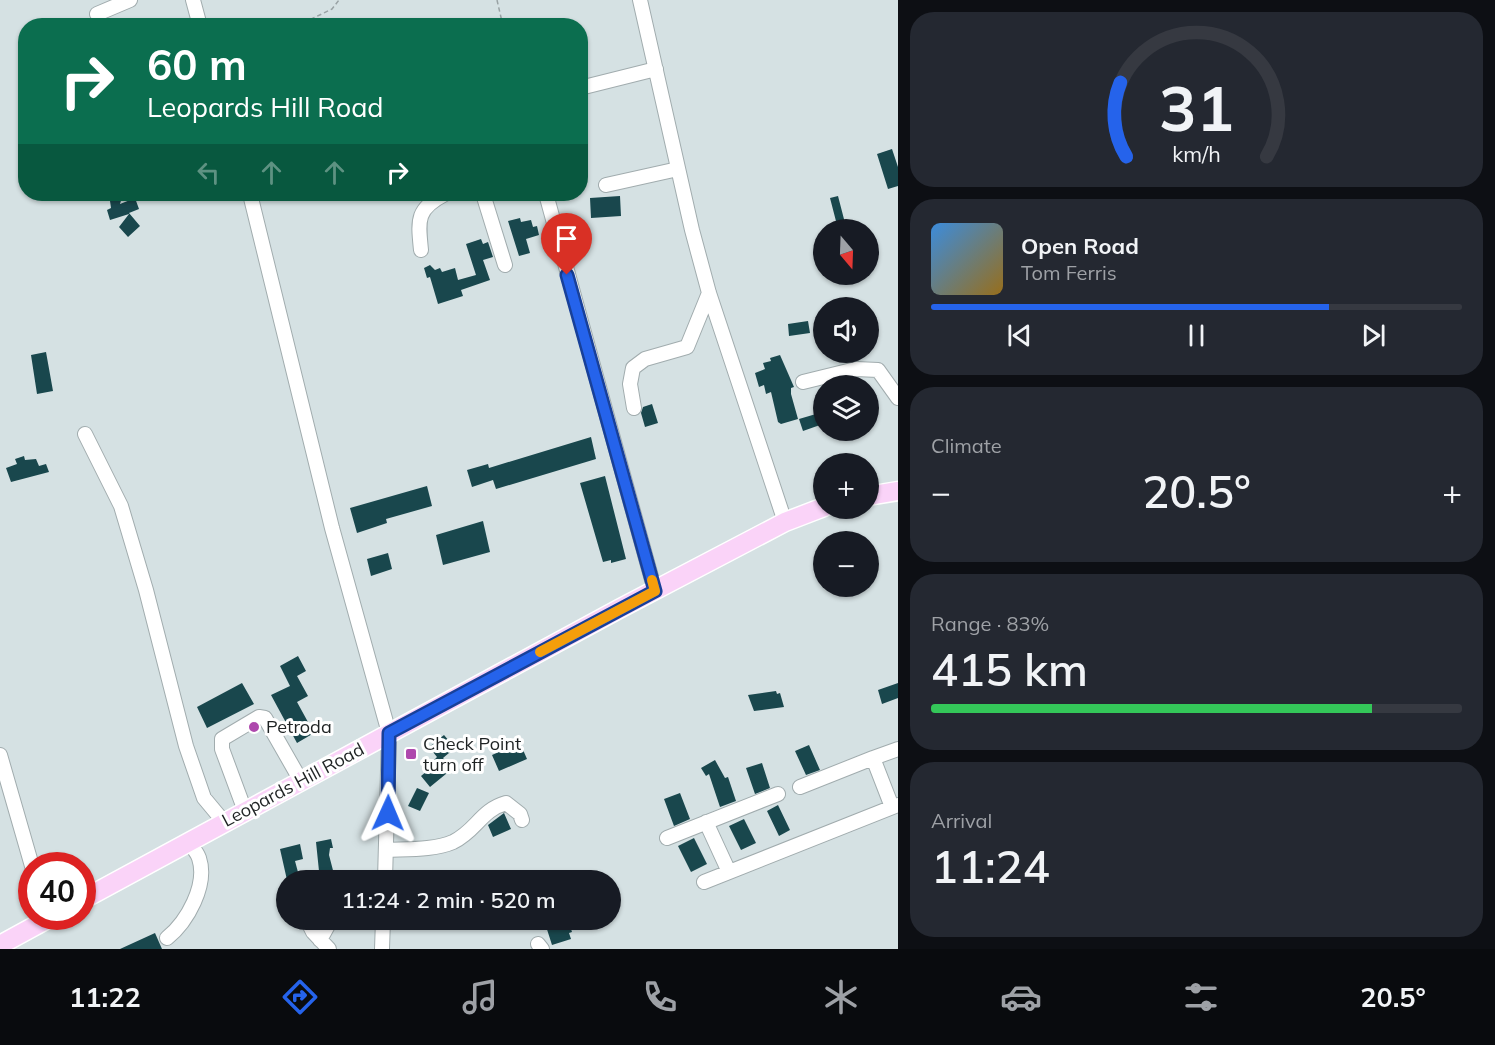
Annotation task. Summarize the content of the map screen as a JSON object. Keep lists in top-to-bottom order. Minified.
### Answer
{"streets":{"main road":["Leopards Hill Road"]},"places":{"other":["Petroda"],"transit":["Check Point turn off"]},"north":"bottom","page":{"turn":["60 m","Leopards Hill Road"],"map_buttons":["+","−"],"song":["Open Road","Tom Ferris"],"tile":["Climate",["Range · 83%","415 km"],["Arrival","11:24"]],"heat":["−","20.5°","+"],"limit":"40","trip":"11:24 · 2 min · 520 m","tabs":["11:22","20.5°"],"gauge":["31","km/h"]}}
